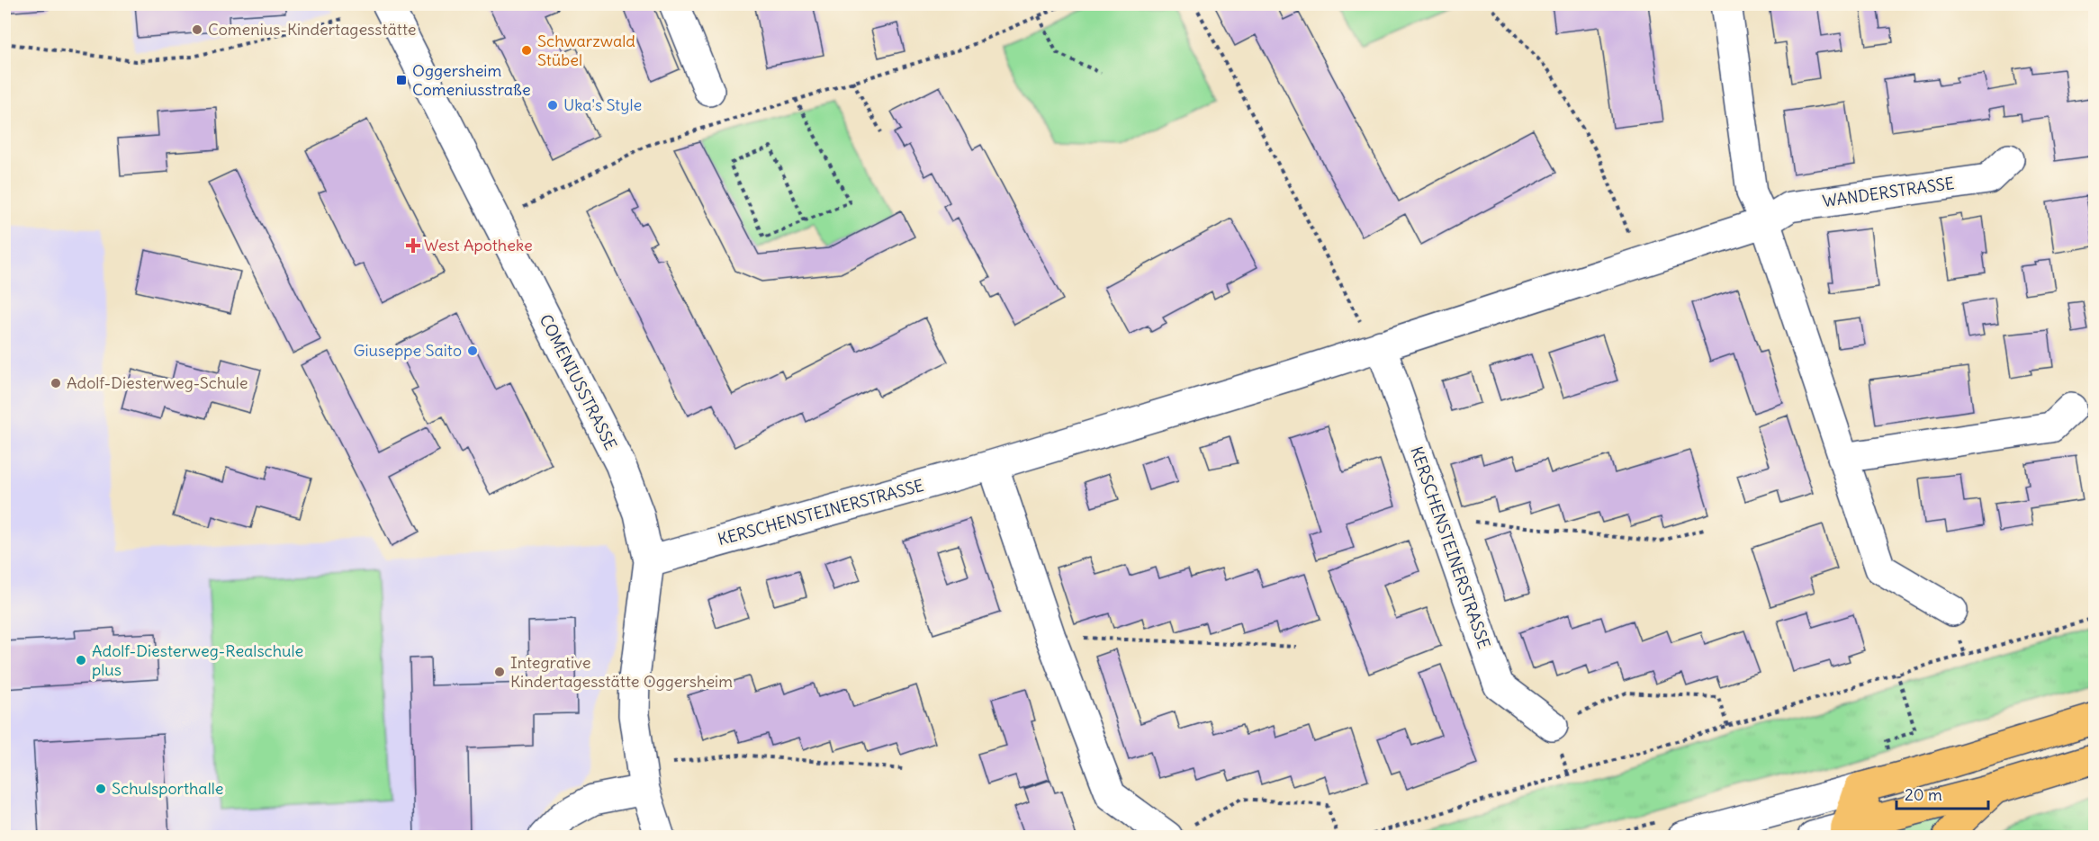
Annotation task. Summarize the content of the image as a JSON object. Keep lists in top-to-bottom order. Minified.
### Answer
{"streets":{"street":["WANDERSTRASSE","COMENIUSSTRASSE","KERSCHENSTEINERSTRASSE"]},"crossings":[["WANDERSTRASSE","KERSCHENSTEINERSTRASSE"],["COMENIUSSTRASSE","KERSCHENSTEINERSTRASSE"]],"places":{"other":["Comenius-Kindertagesstätte","Schwarzwald Stübel","Uka's Style","Giuseppe Saito","Adolf-Diesterweg-Schule","Adolf-Diesterweg-Realschule plus","Integrative Kindertagesstätte Oggersheim","Schulsporthalle"],"transit":["Oggersheim Comeniusstraße"],"health":["West Apotheke"]},"scale_bar":"20 m"}
